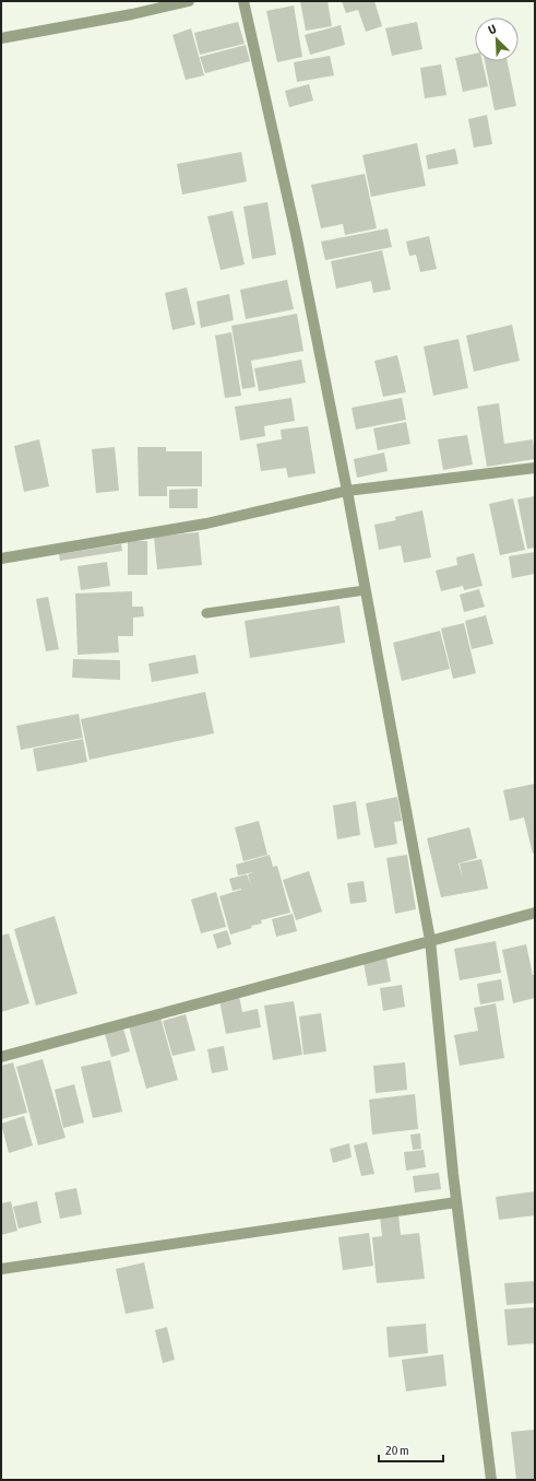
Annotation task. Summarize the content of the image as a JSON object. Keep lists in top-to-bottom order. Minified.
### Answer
{"scale_bar":"20 m","north":"top left"}
